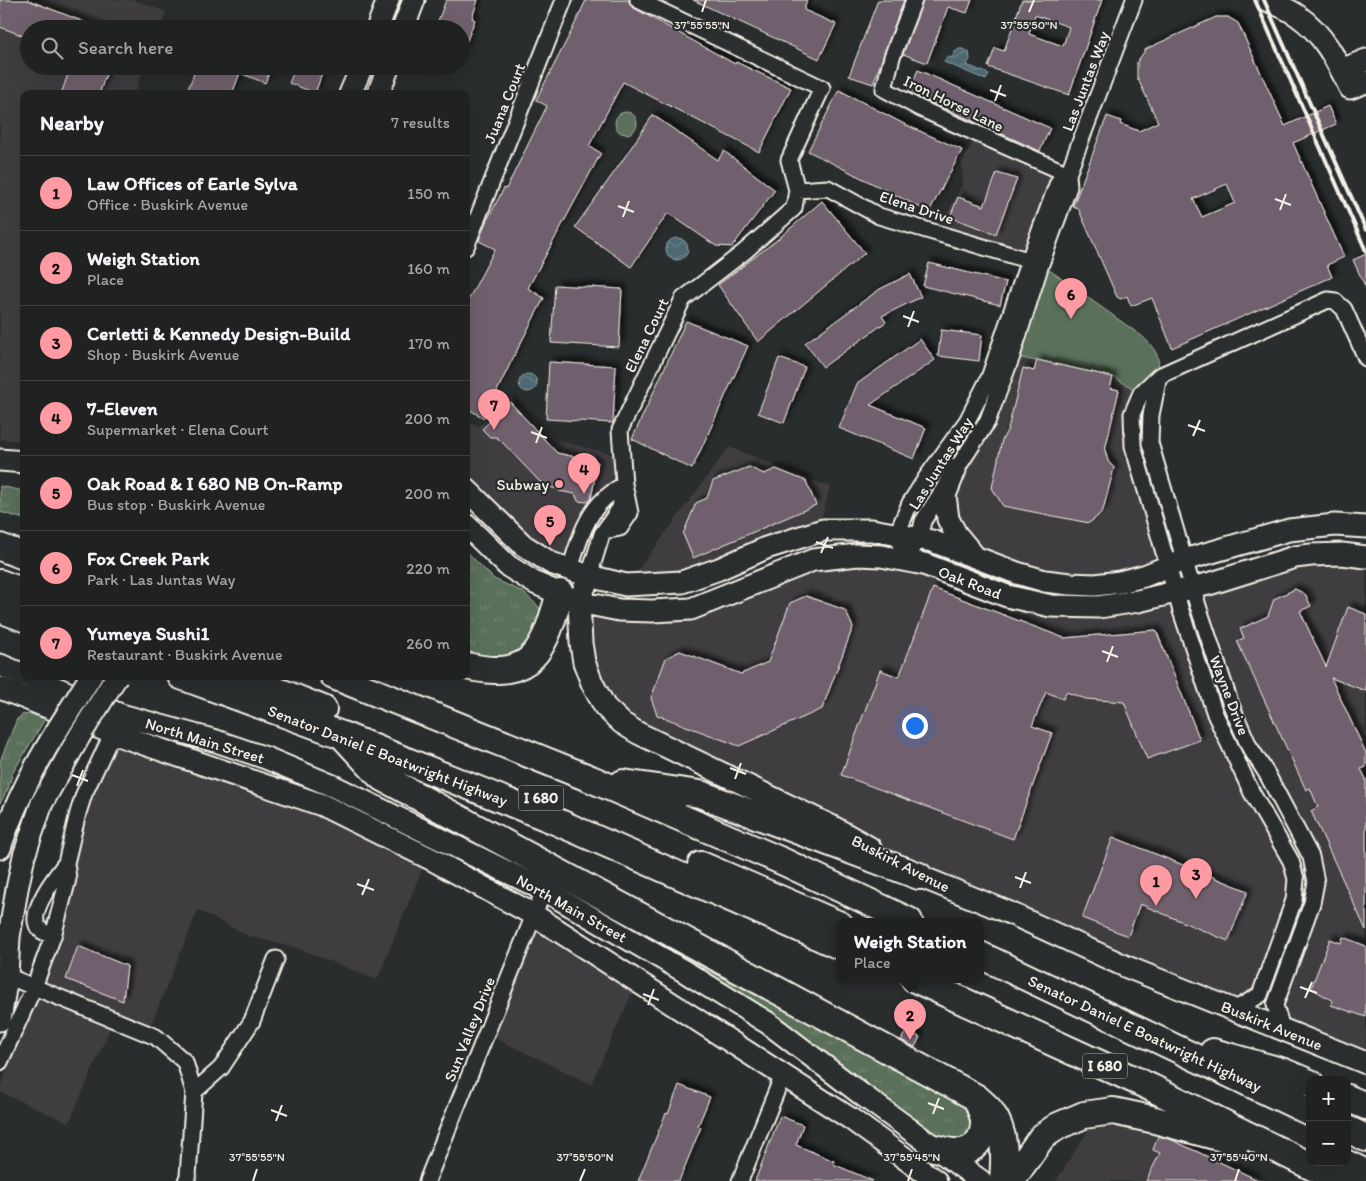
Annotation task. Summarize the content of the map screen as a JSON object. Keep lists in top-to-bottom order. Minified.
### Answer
{"streets":{"highway":["Senator Daniel E Boatwright Highway","I 680"],"main road":["Oak Road","North Main Street","Buskirk Avenue"],"street":["Las Juntas Way","Juana Court","Iron Horse Lane","Elena Drive","Elena Court","Wayne Drive","Sun Valley Drive"]},"crossings":[["Las Juntas Way","Iron Horse Lane"],["Las Juntas Way","Elena Drive"],["Las Juntas Way","Oak Road"],["Elena Drive","Elena Court"],["Elena Court","Oak Road"],["Oak Road","Wayne Drive"],["Oak Road","Buskirk Avenue"],["Wayne Drive","Buskirk Avenue"],["North Main Street","Sun Valley Drive"]],"places":["Subway"],"page":{"search":"Search here","heading":["Nearby","7 results"],"list":[{"mark":"1","name":"Law Offices of Earle Sylva","note":"Office · Buskirk Avenue","value":"150 m"},{"mark":"2","name":"Weigh Station","note":"Place","value":"160 m"},{"mark":"3","name":"Cerletti & Kennedy Design-Build","note":"Shop · Buskirk Avenue","value":"170 m"},{"mark":"4","name":"7-Eleven","note":"Supermarket · Elena Court","value":"200 m"},{"mark":"5","name":"Oak Road & I 680 NB On-Ramp","note":"Bus stop · Buskirk Avenue","value":"200 m"},{"mark":"6","name":"Fox Creek Park","note":"Park · Las Juntas Way","value":"220 m"},{"mark":"7","name":"Yumeya Sushi1","note":"Restaurant · Buskirk Avenue","value":"260 m"}],"pins":["6","7","4","5","3","1","2"],"popup":["Weigh Station","Place"],"map_buttons":["+","−"]},"coordinates":["37°55'55\"N","37°55'50\"N","37°55'45\"N","37°55'40\"N"]}
